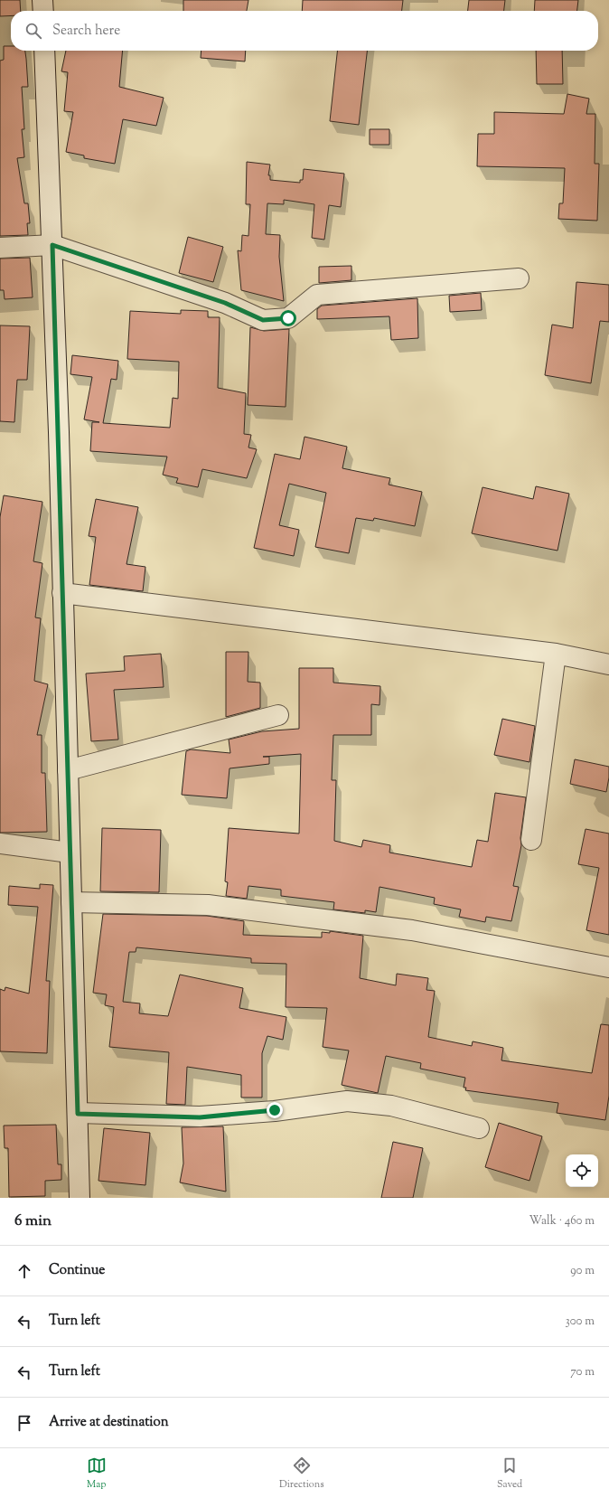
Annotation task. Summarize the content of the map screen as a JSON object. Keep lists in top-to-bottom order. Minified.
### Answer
{"page":{"search":"Search here","heading":["6 min","Walk · 460 m"],"list":[["Continue","90 m"],["Turn left","300 m"],["Turn left","70 m"],"Arrive at destination"],"nav":["Map","Directions","Saved"]}}
